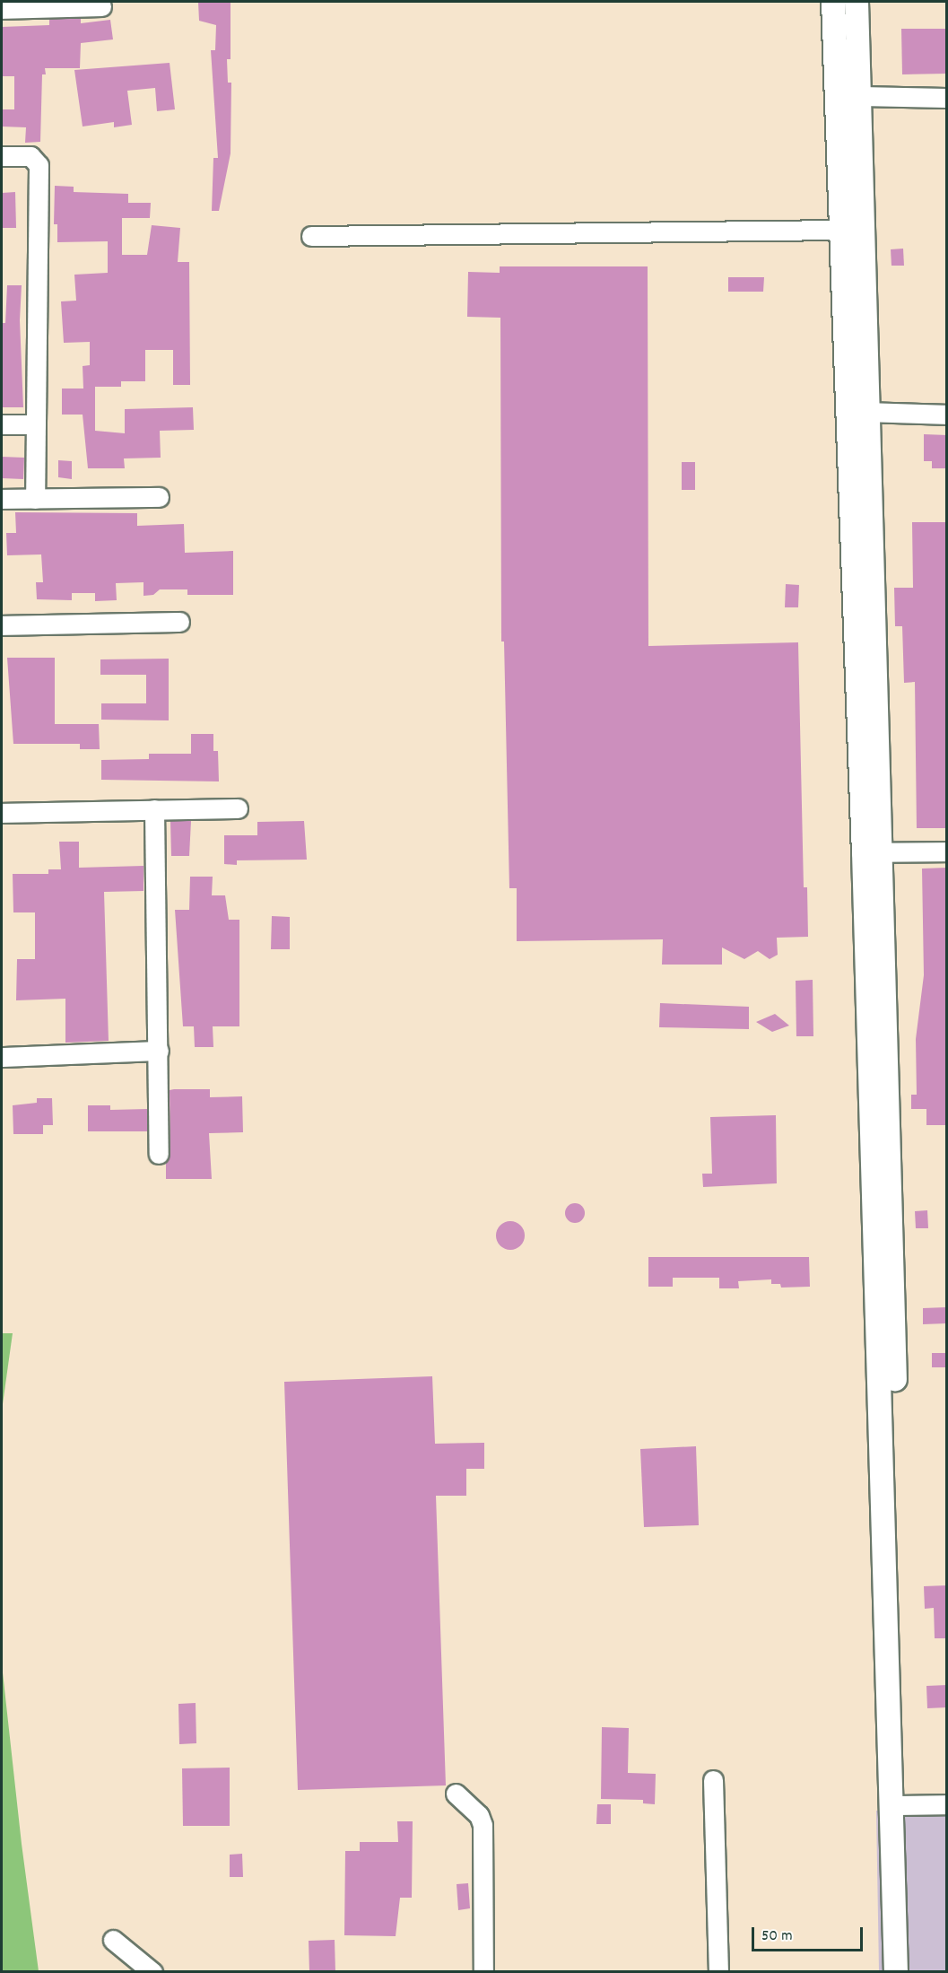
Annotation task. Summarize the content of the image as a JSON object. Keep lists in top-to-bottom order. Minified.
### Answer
{"scale_bar":"50 m"}
